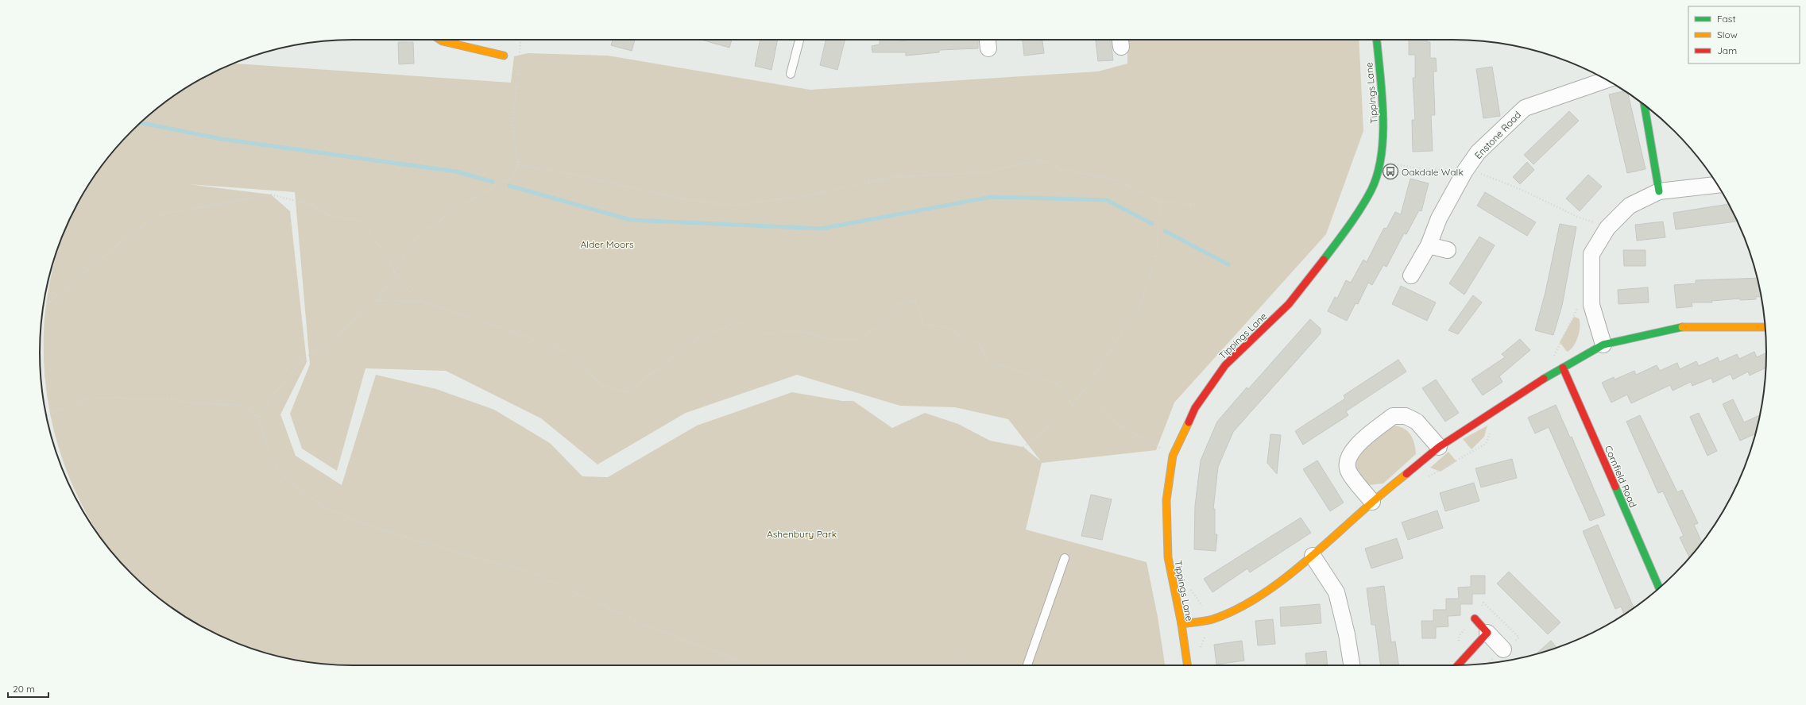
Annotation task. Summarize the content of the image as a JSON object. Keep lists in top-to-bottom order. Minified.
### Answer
{"streets":{"street":["Tippings Lane","Enstone Road","Cornfield Road"]},"parks":["Alder Moors","Ashenbury Park"],"places":{"bus stop":["Oakdale Walk"]},"legend":["Fast","Slow","Jam"],"scale_bar":"20 m"}
